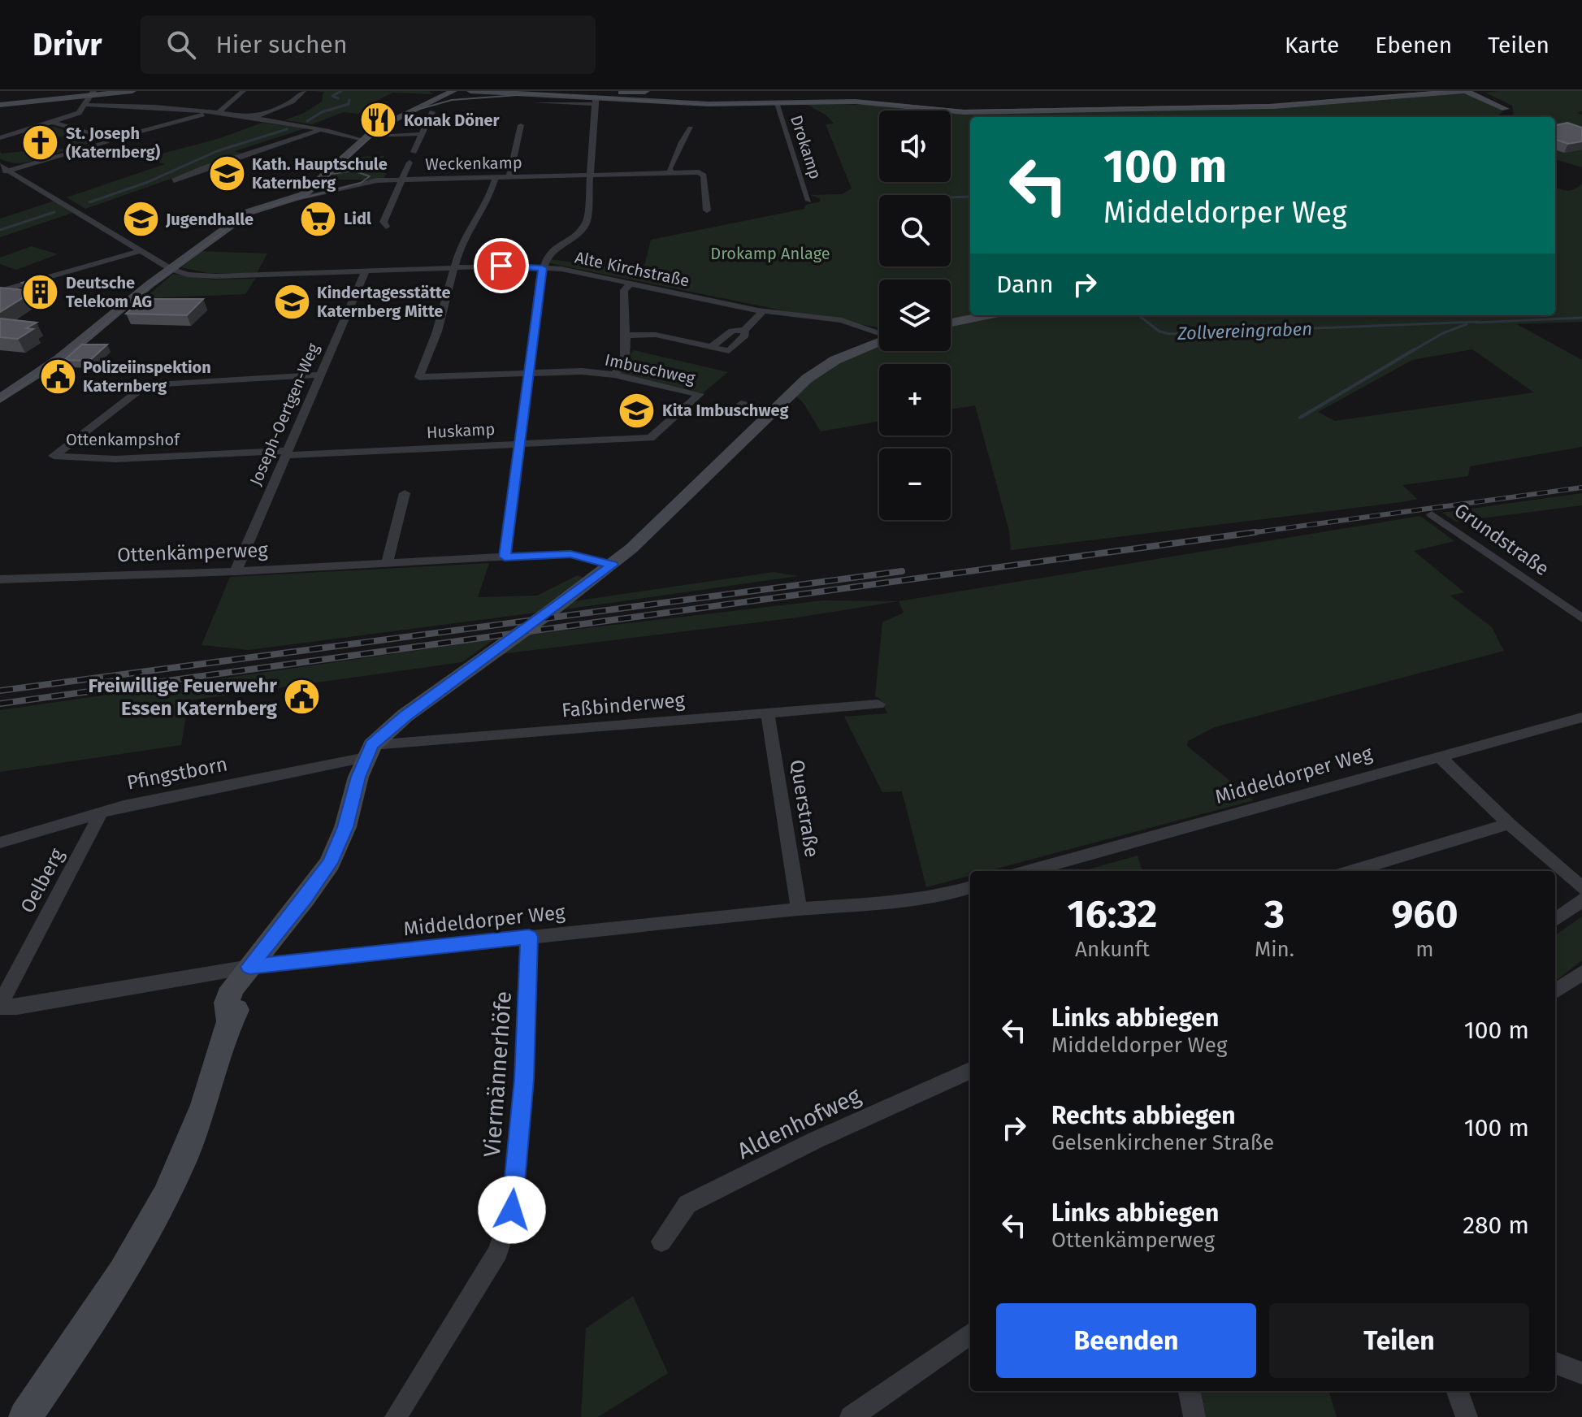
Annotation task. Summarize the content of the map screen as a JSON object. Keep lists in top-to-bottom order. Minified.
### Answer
{"streets":{"street":["Drokamp","Weckenkamp","Alte Kirchstraße","Imbuschweg","Joseph-Oertgen-Weg","Huskamp","Ottenkampshof","Grundstraße","Ottenkämperweg","Faßbinderweg","Pfingstborn","Middeldorper Weg","Querstraße","Oelberg","Viermännerhöfe","Aldenhofweg"]},"crossings":[["Weckenkamp","Imbuschweg"],["Alte Kirchstraße","Imbuschweg"],["Alte Kirchstraße","Joseph-Oertgen-Weg"],["Imbuschweg","Huskamp"],["Joseph-Oertgen-Weg","Huskamp"],["Joseph-Oertgen-Weg","Ottenkampshof"],["Joseph-Oertgen-Weg","Ottenkämperweg"],["Huskamp","Ottenkampshof"],["Faßbinderweg","Pfingstborn"],["Faßbinderweg","Querstraße"],["Pfingstborn","Oelberg"],["Middeldorper Weg","Querstraße"],["Middeldorper Weg","Oelberg"],["Middeldorper Weg","Viermännerhöfe"]],"water":["Zollvereingraben"],"parks":["Drokamp Anlage"],"places":{"restaurant":["Konak Döner"],"church":["St. Joseph (Katernberg)"],"school or university":["Kath. Hauptschule Katernberg","Jugendhalle","Kindertagesstätte Katernberg Mitte","Kita Imbuschweg"],"supermarket":["Lidl"],"building":["Deutsche Telekom AG"],"public building":["Polizeiinspektion Katernberg","Freiwillige Feuerwehr Essen Katernberg"]},"page":{"header":"Drivr","search":"Hier suchen","nav":["Karte","Ebenen","Teilen"],"map_buttons":["+","−"],"turn":["100 m","Middeldorper Weg"],"then":"Dann","eta":["16:32","Ankunft","3","Min.","960","m"],"list":[{"name":"Links abbiegen","note":"Middeldorper Weg","value":"100 m"},{"name":"Rechts abbiegen","note":"Gelsenkirchener Straße","value":"100 m"},{"name":"Links abbiegen","note":"Ottenkämperweg","value":"280 m"}],"buttons":["Beenden","Teilen"]}}
